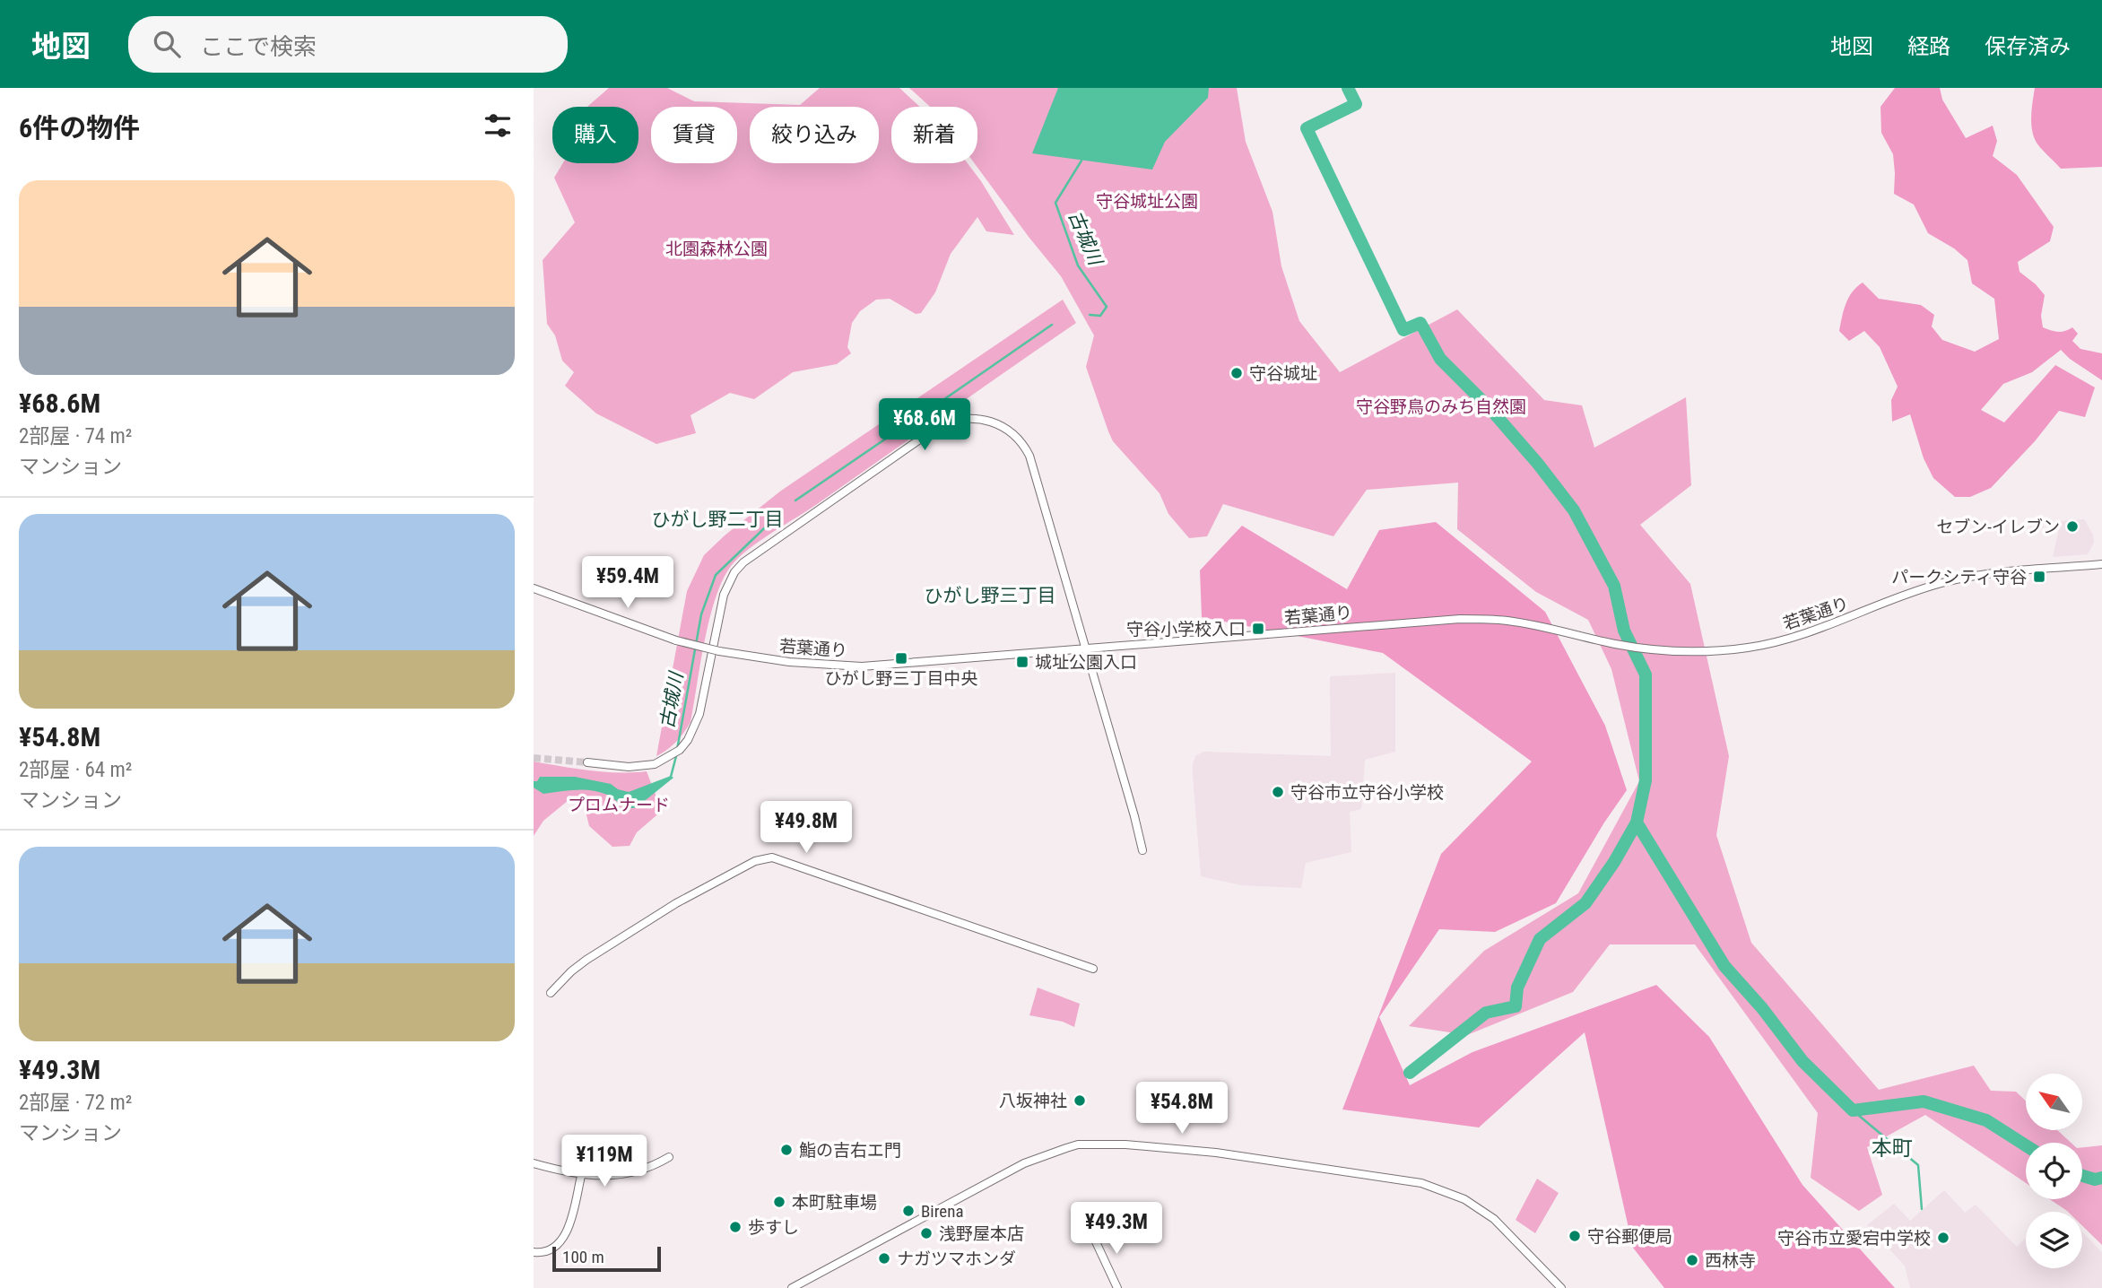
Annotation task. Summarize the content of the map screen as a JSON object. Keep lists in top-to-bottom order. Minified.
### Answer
{"streets":{"street":["若葉通り"]},"districts":["ひがし野二丁目","ひがし野三丁目","本町"],"water":["古城川"],"parks":["守谷城址公園","北園森林公園","守谷野鳥のみち自然園","プロムナード"],"places":{"other":["守谷城址","セブン-イレブン","守谷市立守谷小学校","八坂神社","鮨の吉右エ門","本町駐車場","Birena","歩すし","浅野屋本店","守谷郵便局","守谷市立愛宕中学校","ナガツマホンダ","西林寺"],"transit":["パークシティ守谷","守谷小学校入口","ひがし野三丁目中央","城址公園入口"]},"scale_bar":"100 m","north":"top left","page":{"header":"地図","search":"ここで検索","nav":["地図","経路","保存済み"],"heading":"6件の物件","chip":["購入","賃貸","絞り込み","新着"],"list":[{"name":"¥68.6M","note":"2部屋 · 74 m² · マンション"},{"name":"¥54.8M","note":"2部屋 · 64 m² · マンション"},{"name":"¥49.3M","note":"2部屋 · 72 m² · マンション"}],"price":["¥68.6M","¥59.4M","¥49.8M","¥54.8M","¥119M","¥49.3M"],"scale":"100 m"}}
